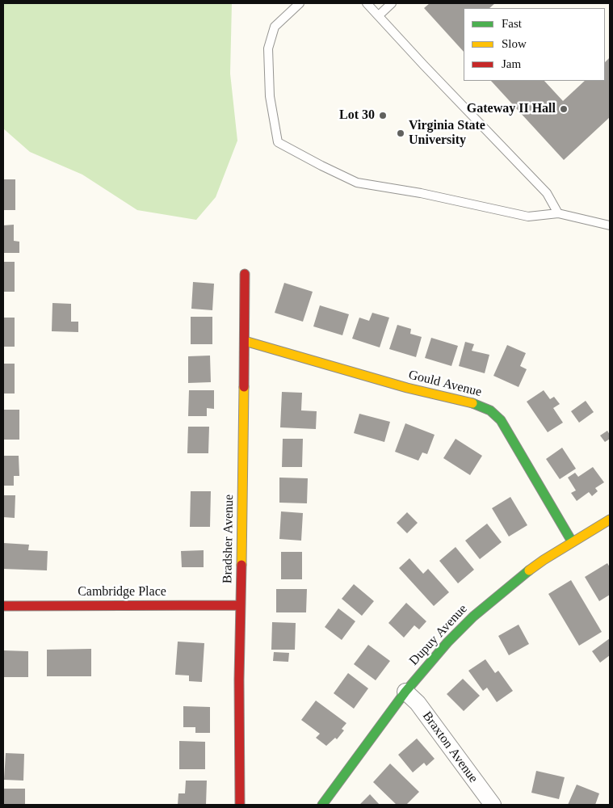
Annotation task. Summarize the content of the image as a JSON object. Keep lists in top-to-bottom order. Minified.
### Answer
{"streets":{"street":["Gould Avenue","Bradsher Avenue","Cambridge Place","Dupuy Avenue","Braxton Avenue"]},"crossings":[["Gould Avenue","Bradsher Avenue"],["Gould Avenue","Dupuy Avenue"],["Bradsher Avenue","Cambridge Place"],["Dupuy Avenue","Braxton Avenue"]],"places":["Gateway II Hall","Lot 30","Virginia State University"],"legend":["Fast","Slow","Jam"]}
